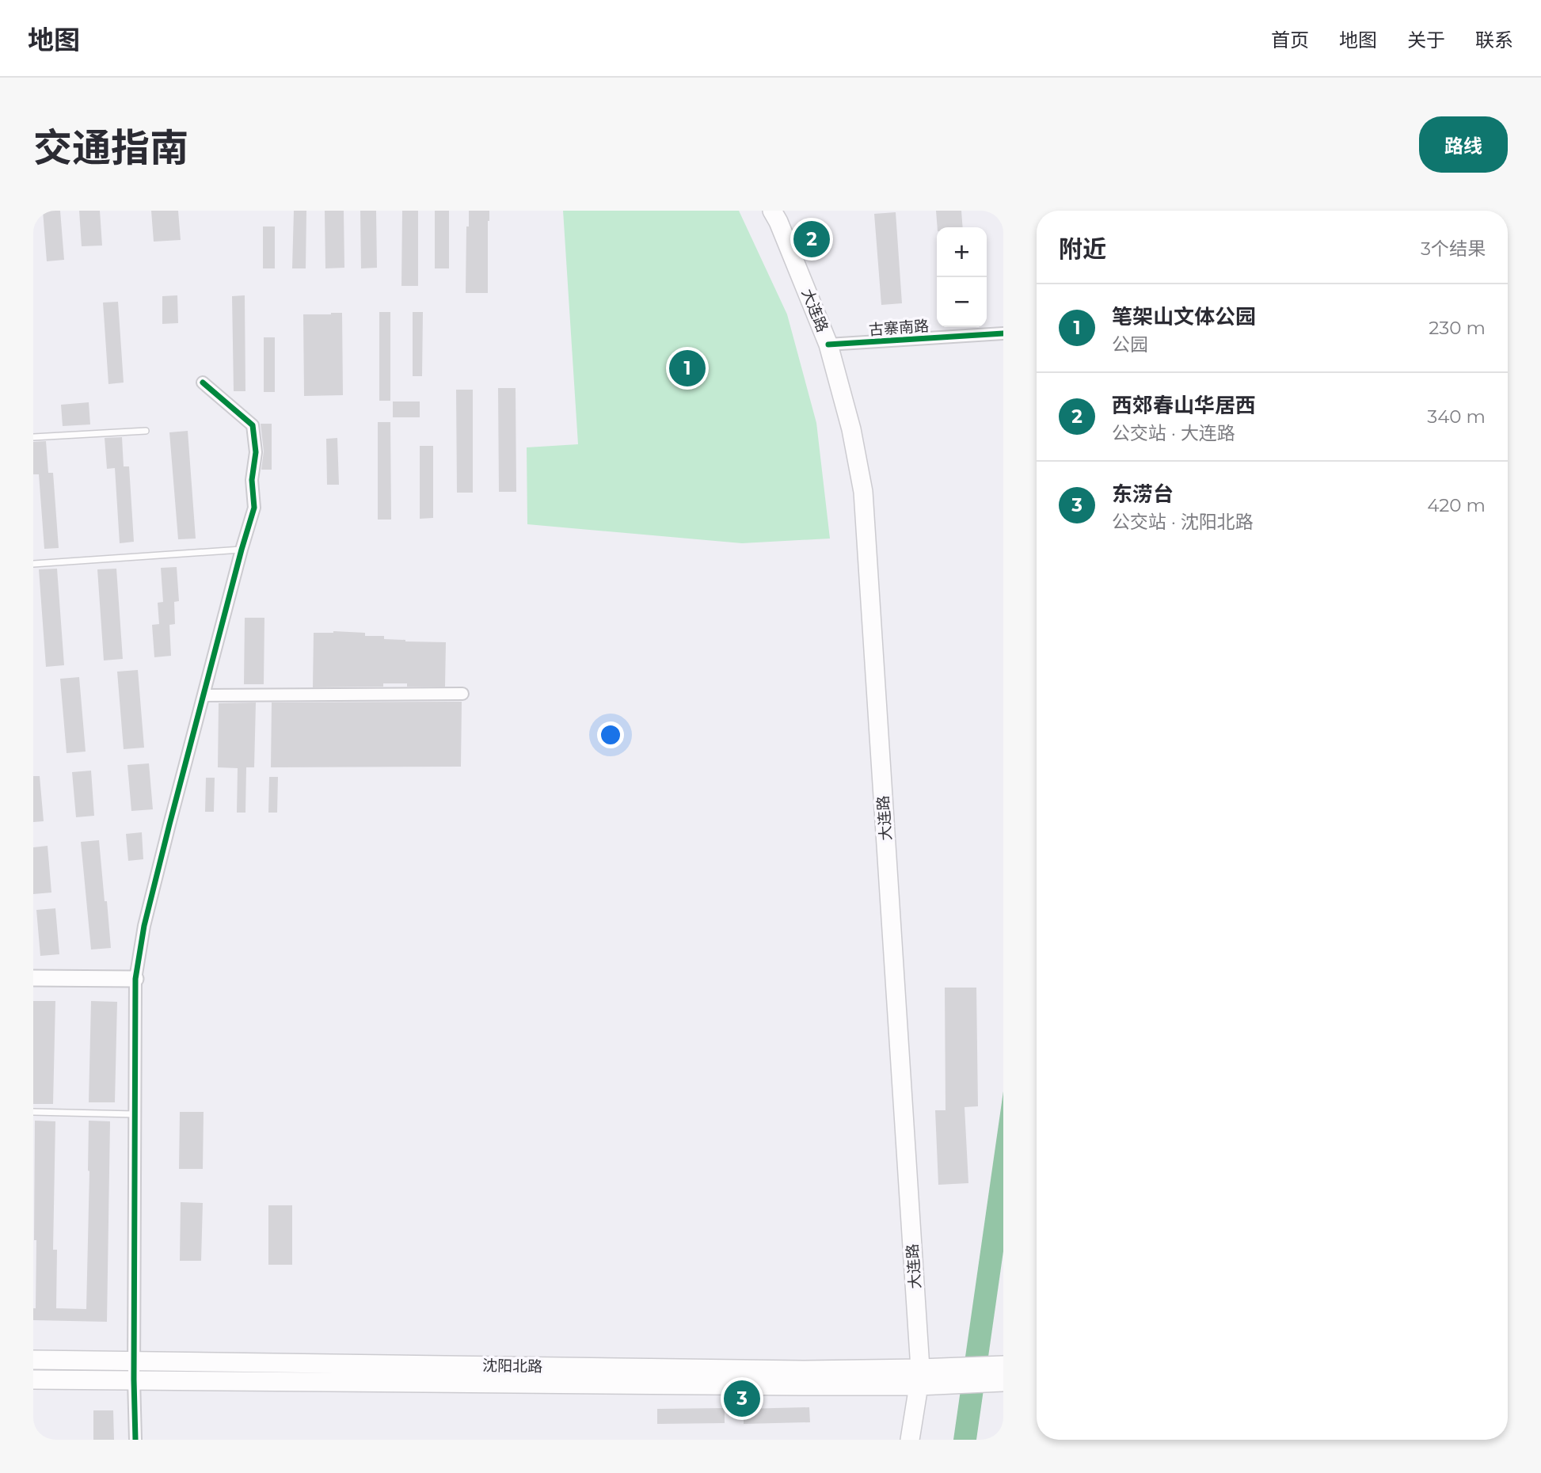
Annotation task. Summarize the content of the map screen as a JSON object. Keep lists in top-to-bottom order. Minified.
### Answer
{"streets":{"main road":["大连路","沈阳北路"],"street":["古寨南路"]},"crossings":[["大连路","古寨南路"],["大连路","沈阳北路"]],"page":{"header":"地图","nav":["首页","地图","关于","联系"],"title":"交通指南","buttons":"路线","heading":["附近","3个结果"],"pins":["2","1","3"],"map_buttons":["+","−"],"list":[{"mark":"1","name":"笔架山文体公园","note":"公园","value":"230 m"},{"mark":"2","name":"西郊春山华居西","note":"公交站 · 大连路","value":"340 m"},{"mark":"3","name":"东涝台","note":"公交站 · 沈阳北路","value":"420 m"}]}}
